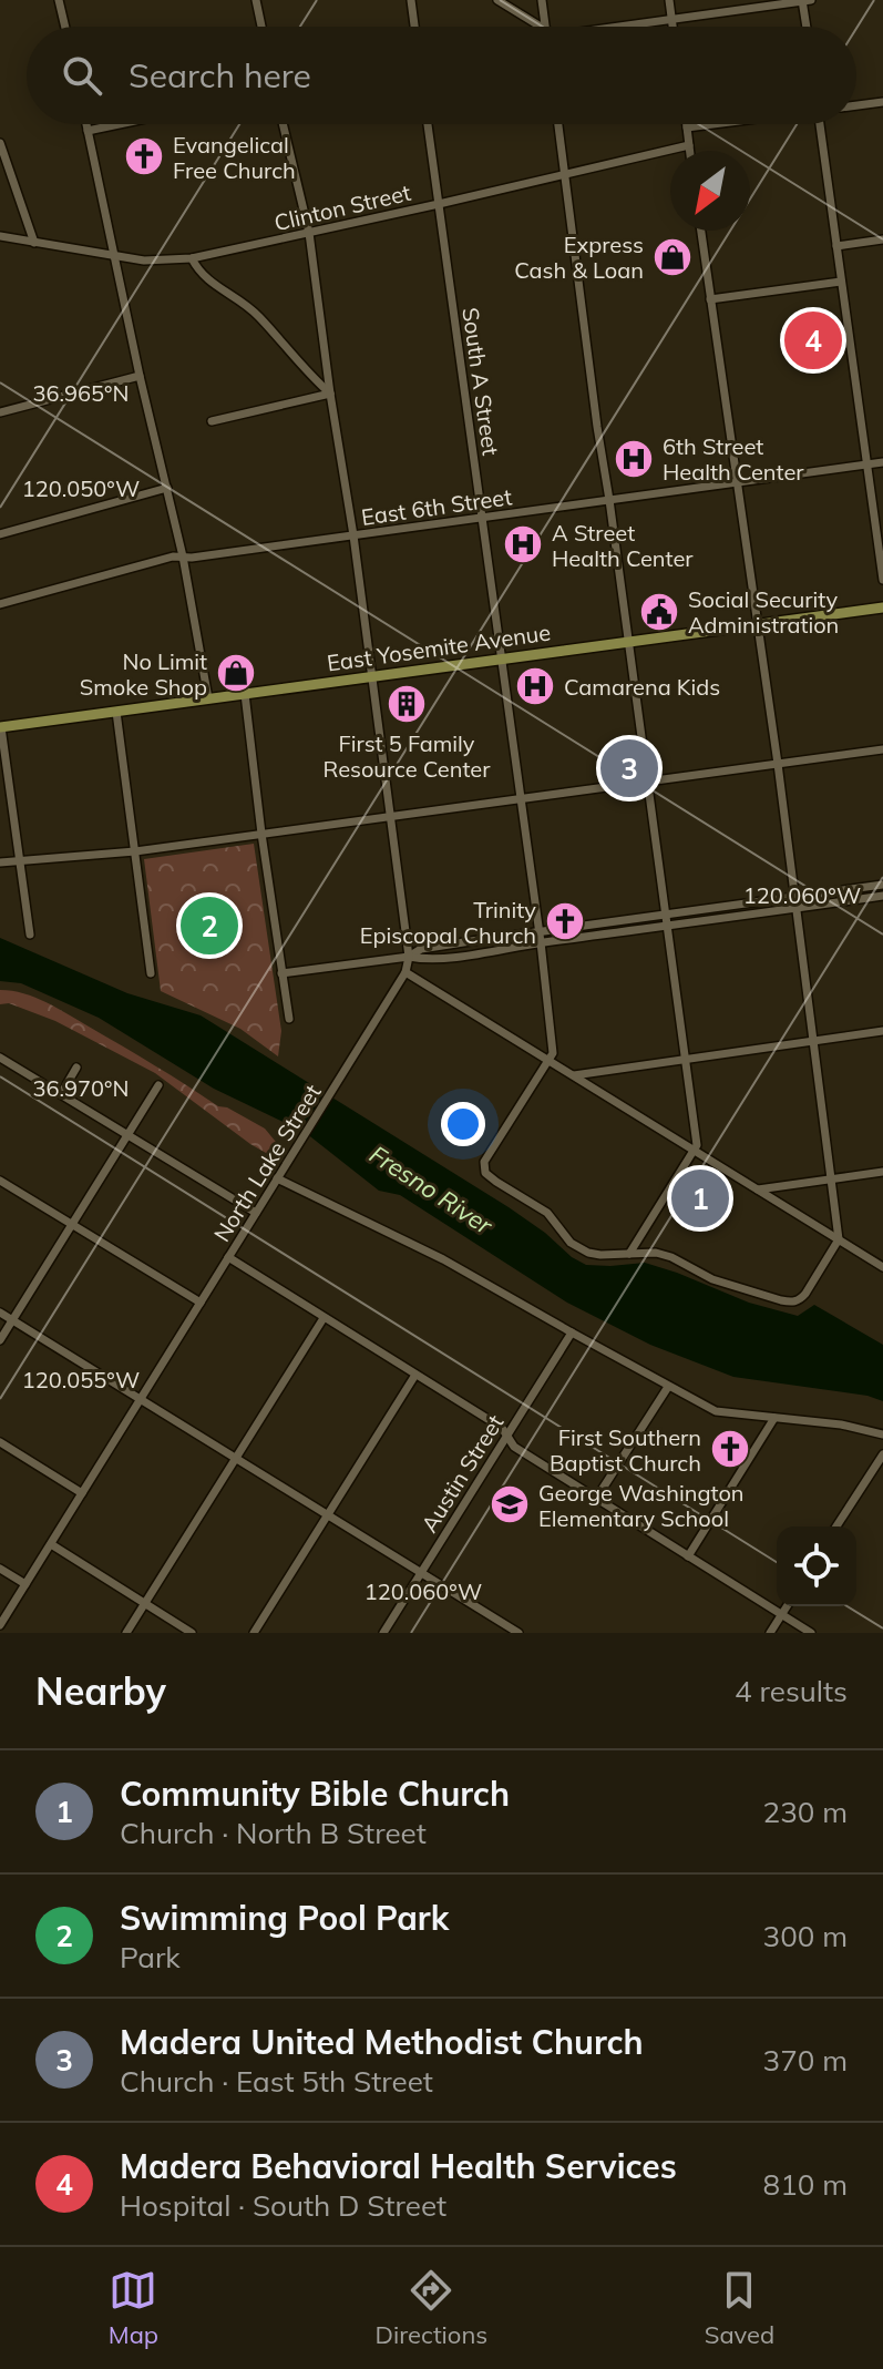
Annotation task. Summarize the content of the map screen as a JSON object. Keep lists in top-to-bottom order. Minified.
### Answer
{"streets":{"main road":["East Yosemite Avenue"],"street":["Clinton Street","South A Street","East 6th Street","North Lake Street","Austin Street"]},"crossings":[["Clinton Street","South A Street"],["Clinton Street","North Lake Street"],["South A Street","East 6th Street"],["South A Street","East Yosemite Avenue"],["East 6th Street","North Lake Street"],["East Yosemite Avenue","North Lake Street"]],"water":["Fresno River"],"places":{"church":["Evangelical Free Church","Trinity Episcopal Church","First Southern Baptist Church"],"shop":["Express Cash & Loan","No Limit Smoke Shop"],"hospital":["6th Street Health Center","A Street Health Center","Camarena Kids"],"public building":["Social Security Administration"],"building":["First 5 Family Resource Center"],"school or university":["George Washington Elementary School"]},"north":"bottom left","page":{"search":"Search here","pins":["4","3","2","1"],"heading":["Nearby","4 results"],"list":[{"mark":"1","name":"Community Bible Church","note":"Church · North B Street","value":"230 m"},{"mark":"2","name":"Swimming Pool Park","note":"Park","value":"300 m"},{"mark":"3","name":"Madera United Methodist Church","note":"Church · East 5th Street","value":"370 m"},{"mark":"4","name":"Madera Behavioral Health Services","note":"Hospital · South D Street","value":"810 m"}],"nav":["Map","Directions","Saved"]},"coordinates":["36.965°N","120.050°W","120.060°W","36.970°N","120.055°W"]}
